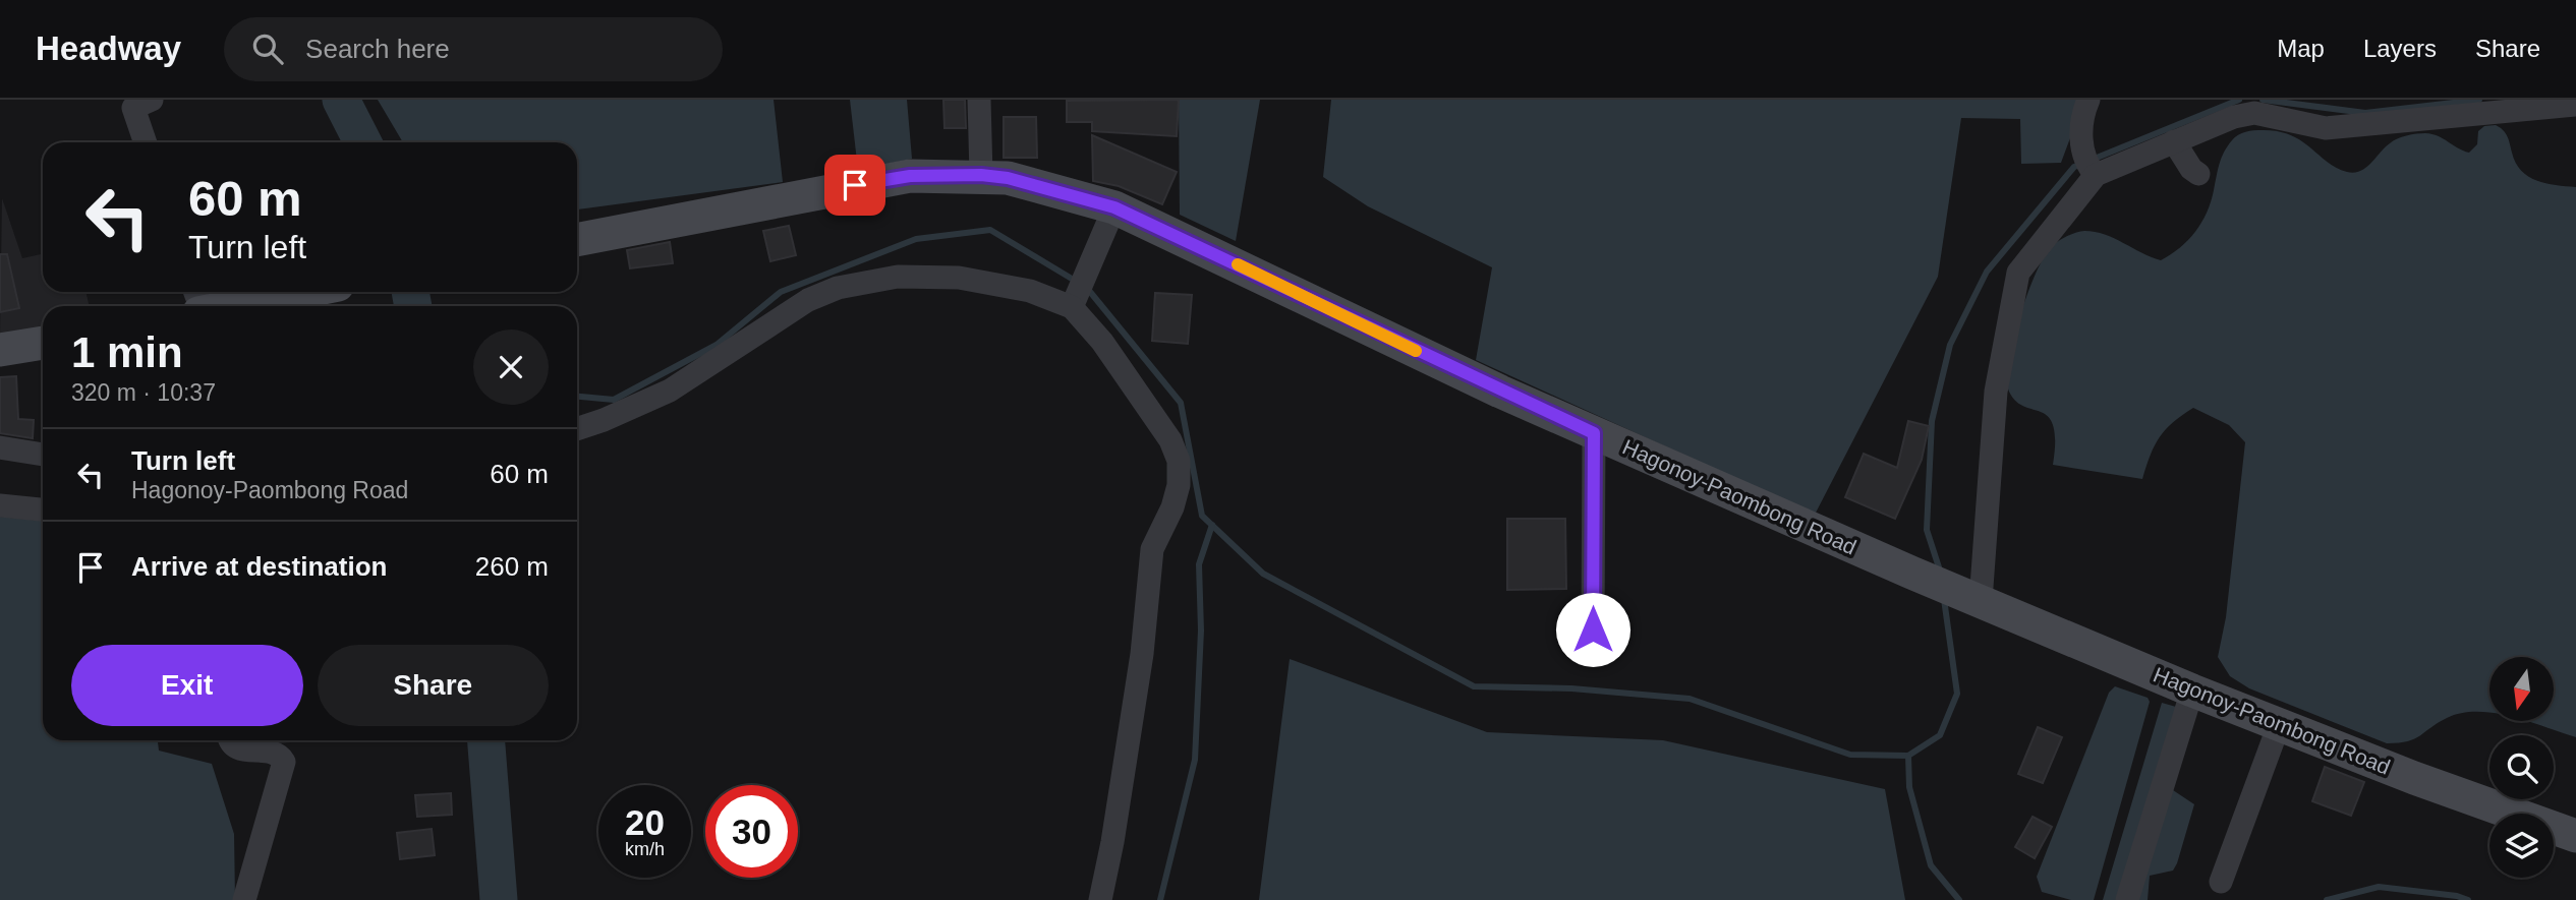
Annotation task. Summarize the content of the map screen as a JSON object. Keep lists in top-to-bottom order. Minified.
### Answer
{"streets":{"main road":["Hagonoy-Paombong Road"]},"north":"bottom","page":{"header":"Headway","search":"Search here","nav":["Map","Layers","Share"],"turn":["60 m","Turn left"],"heading":["1 min","320 m · 10:37"],"list":[{"name":"Turn left","note":"Hagonoy-Paombong Road","value":"60 m"},{"name":"Arrive at destination","value":"260 m"}],"buttons":["Exit","Share"],"speed":"20 km/h","limit":"30"}}
